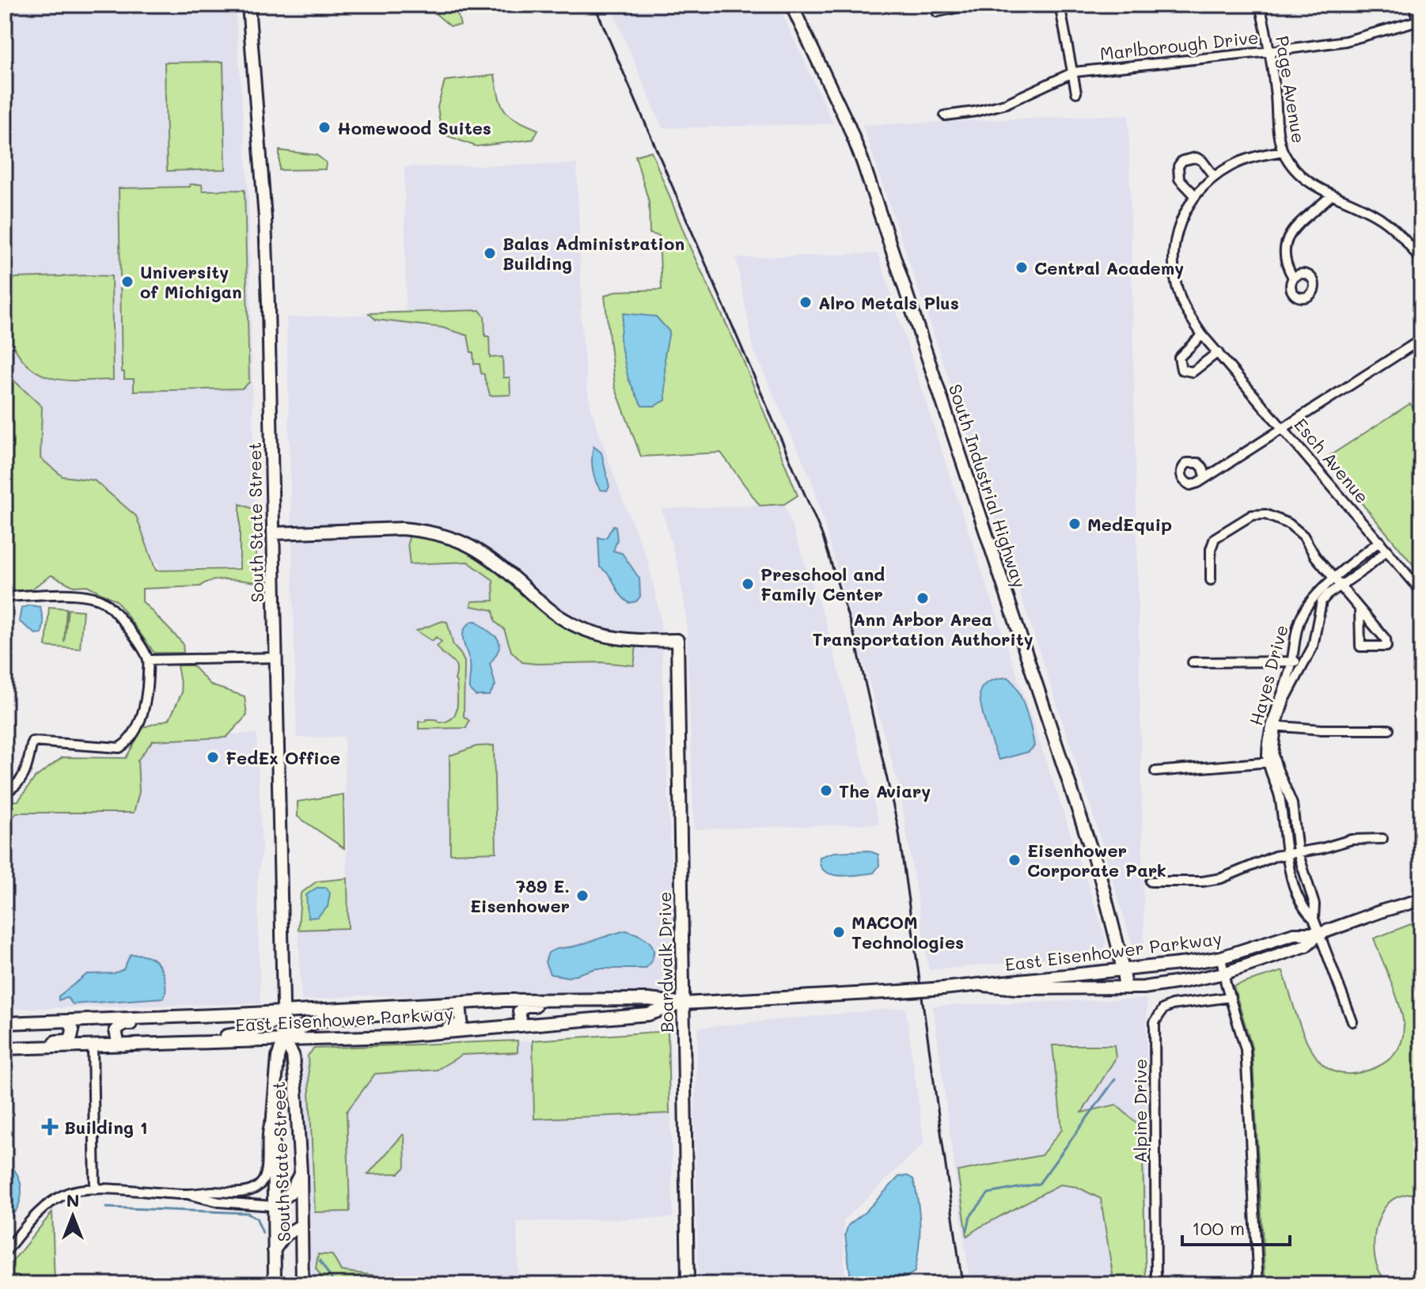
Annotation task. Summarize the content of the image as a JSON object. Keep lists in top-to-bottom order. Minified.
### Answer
{"streets":{"main road":["South Industrial Highway","South State Street","East Eisenhower Parkway","Boardwalk Drive"],"street":["Marlborough Drive","Page Avenue","Esch Avenue","Hayes Drive","Alpine Drive"]},"crossings":[["Marlborough Drive","Page Avenue"],["Page Avenue","Esch Avenue"],["Esch Avenue","Hayes Drive"],["South Industrial Highway","East Eisenhower Parkway"],["South State Street","East Eisenhower Parkway"],["South State Street","Boardwalk Drive"],["Hayes Drive","East Eisenhower Parkway"],["East Eisenhower Parkway","Boardwalk Drive"]],"places":{"other":["Homewood Suites","Balas Administration Building","Central Academy","University of Michigan","Alro Metals Plus","MedEquip","Preschool and Family Center","Ann Arbor Area Transportation Authority","FedEx Office","The Aviary","Eisenhower Corporate Park","789 E. Eisenhower","MACOM Technologies"],"health":["Building 1"]},"scale_bar":"100 m","north":"top"}
